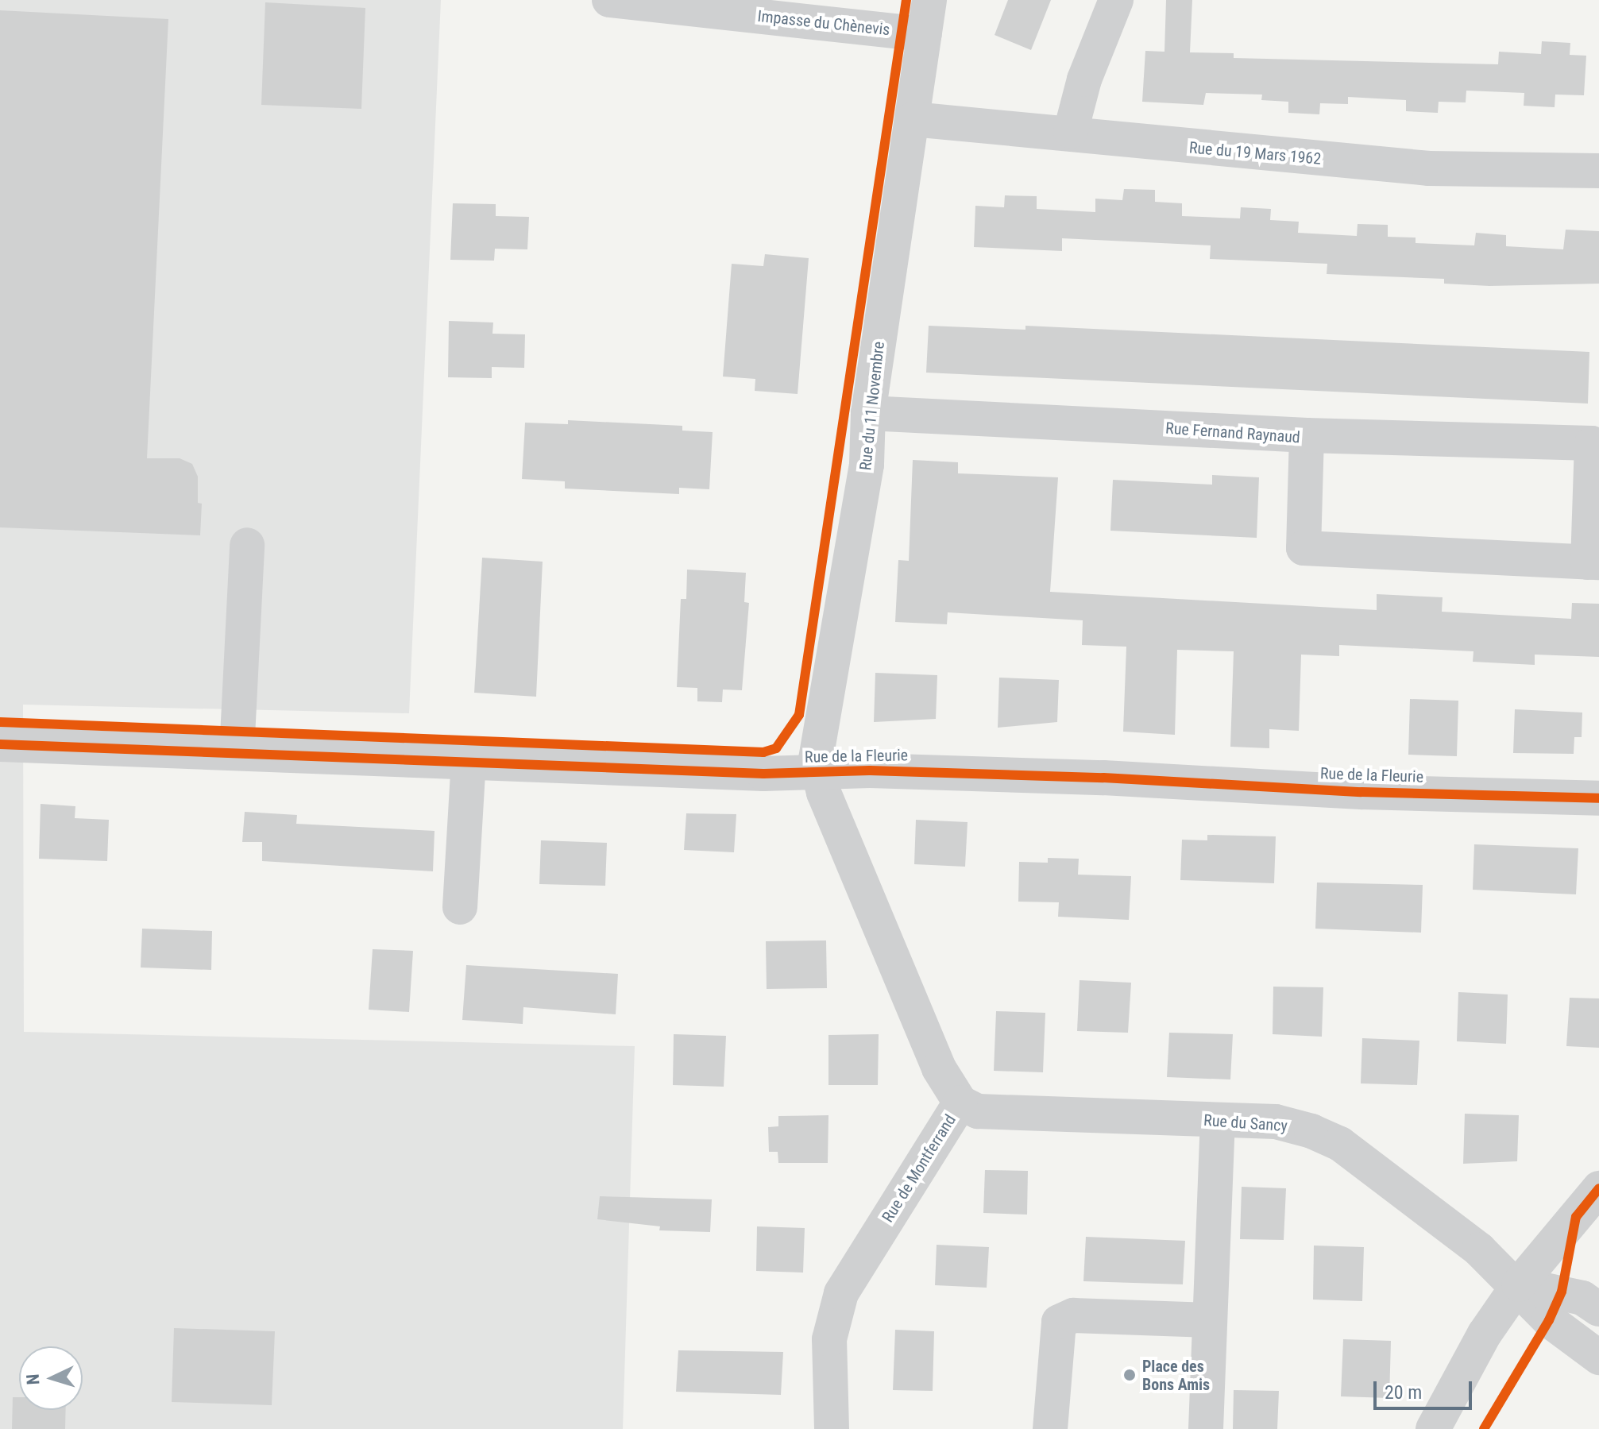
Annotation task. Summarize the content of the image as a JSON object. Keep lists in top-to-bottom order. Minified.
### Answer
{"streets":{"street":["Impasse du Chènevis","Rue du 19 Mars 1962","Rue du 11 Novembre","Rue Fernand Raynaud","Rue de la Fleurie","Rue du Sancy","Rue de Montferrand"]},"crossings":[["Impasse du Chènevis","Rue du 11 Novembre"],["Rue du 19 Mars 1962","Rue du 11 Novembre"],["Rue du 11 Novembre","Rue Fernand Raynaud"],["Rue du 11 Novembre","Rue de la Fleurie"],["Rue du 11 Novembre","Rue de Montferrand"],["Rue de la Fleurie","Rue de Montferrand"],["Rue du Sancy","Rue de Montferrand"]],"places":["Place des Bons Amis"],"scale_bar":"20 m","north":"left"}
